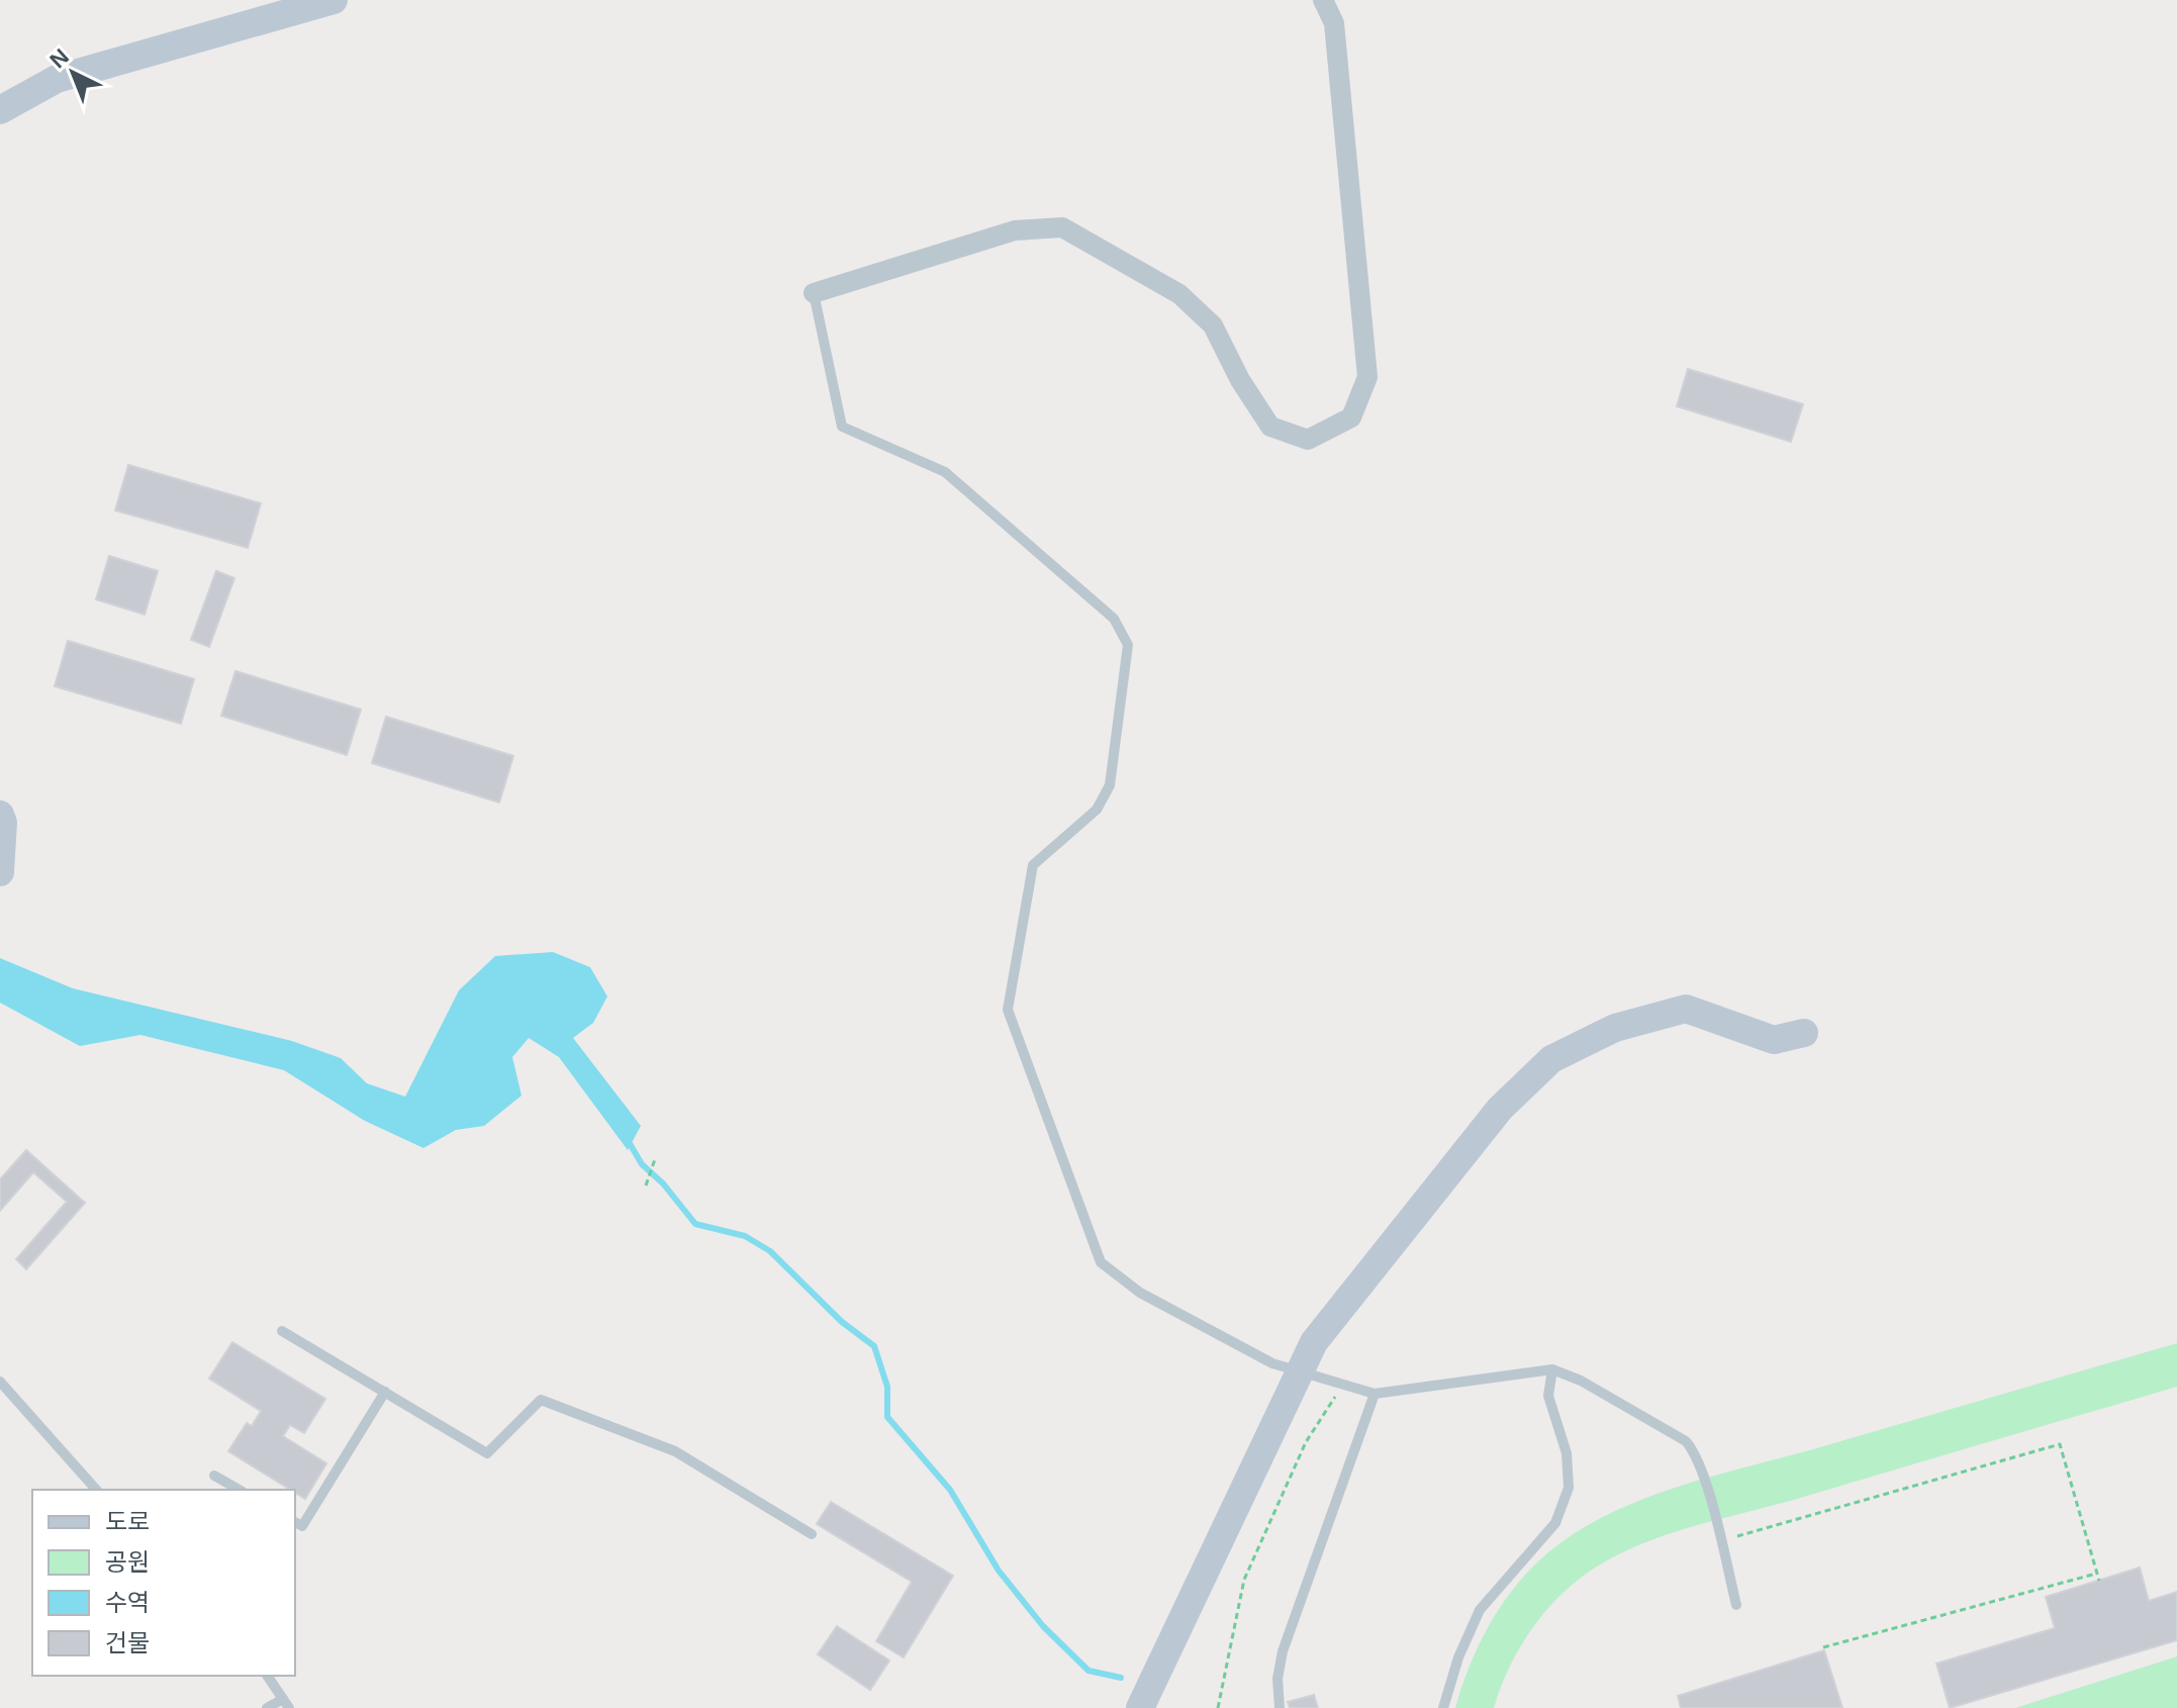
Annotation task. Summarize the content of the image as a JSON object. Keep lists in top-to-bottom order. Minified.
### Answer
{"legend":["도로","공원","수역","건물"],"north":"top left"}
